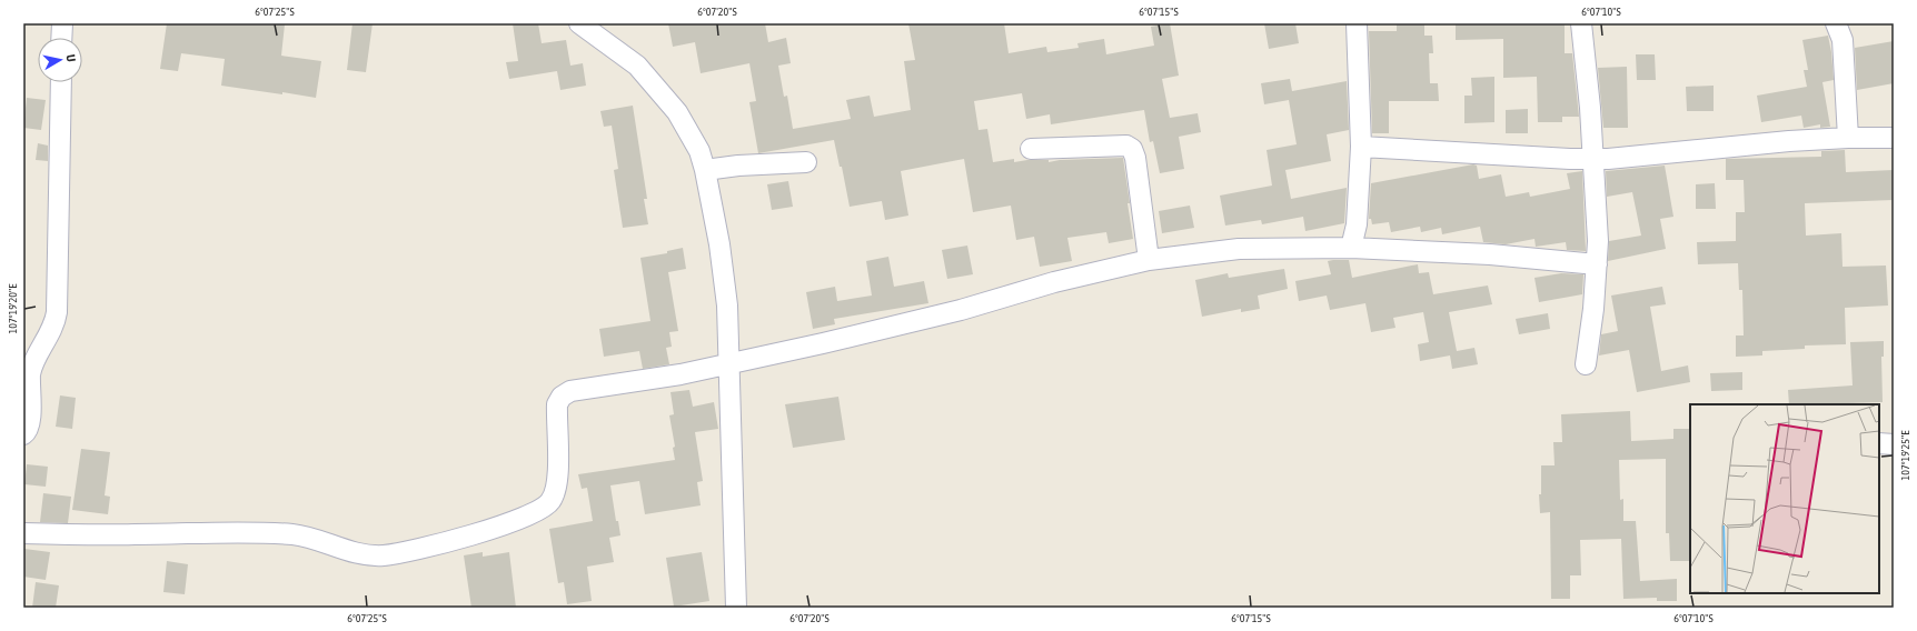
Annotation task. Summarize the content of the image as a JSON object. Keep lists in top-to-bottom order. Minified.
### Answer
{"north":"right","coordinates":["6°07'25\"S","6°07'20\"S","6°07'15\"S","6°07'10\"S","107°19'20\"E","107°19'25\"E"]}
